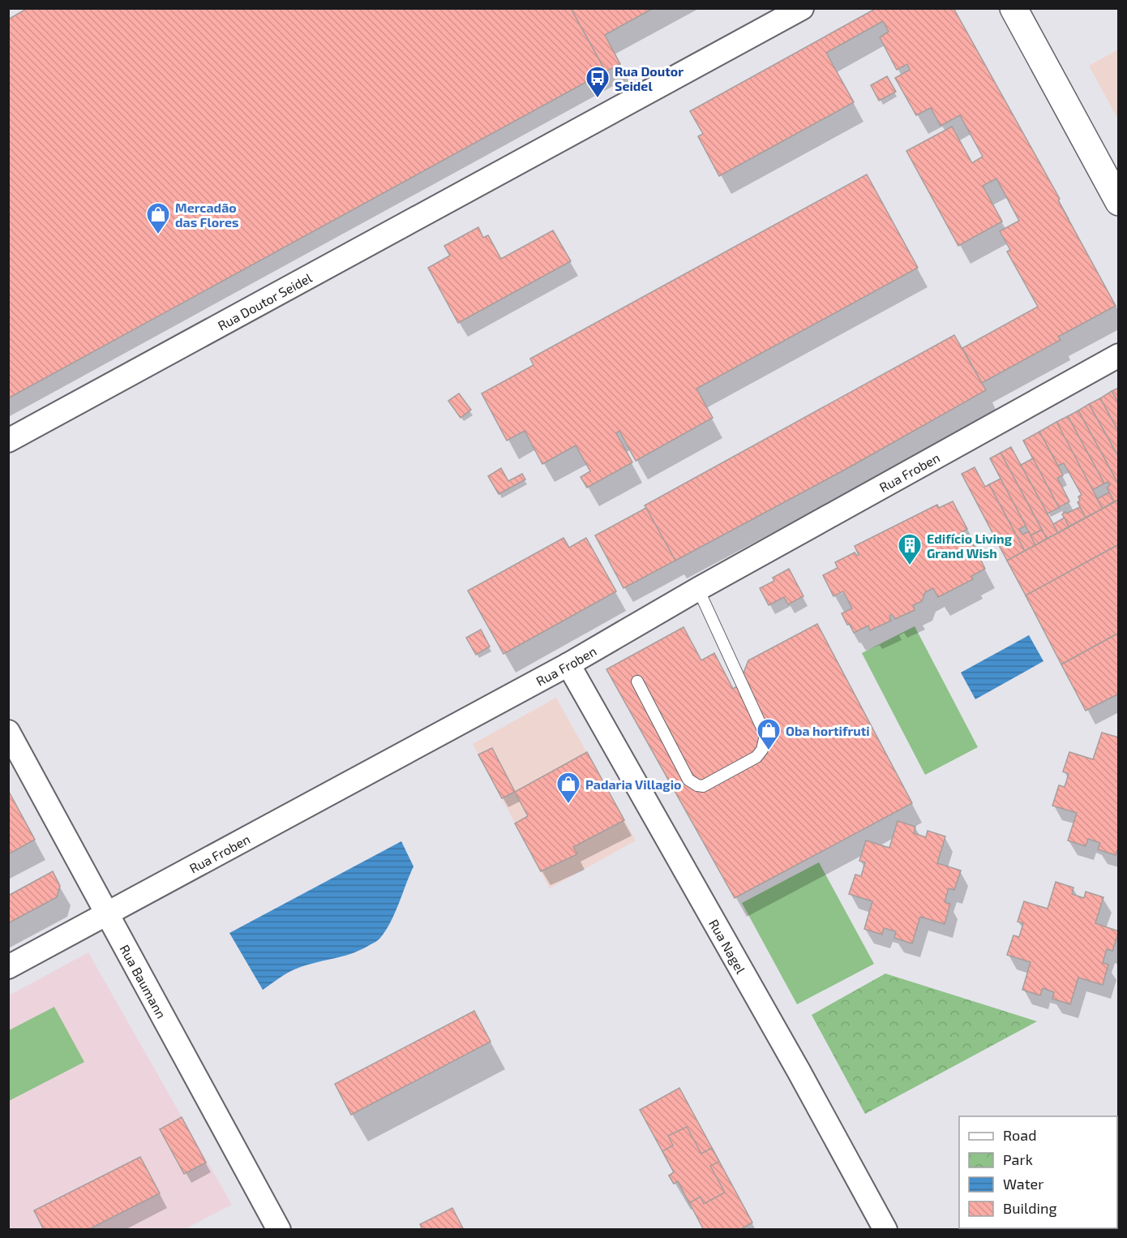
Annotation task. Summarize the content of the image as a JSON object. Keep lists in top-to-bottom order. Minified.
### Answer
{"streets":{"street":["Rua Doutor Seidel","Rua Froben","Rua Nagel","Rua Baumann"]},"crossings":[["Rua Froben","Rua Nagel"],["Rua Froben","Rua Baumann"]],"places":{"bus stop":["Rua Doutor Seidel"],"shop":["Mercadão das Flores","Oba hortifruti","Padaria Villagio"],"building":["Edifício Living Grand Wish"]},"legend":["Road","Park","Water","Building"]}
